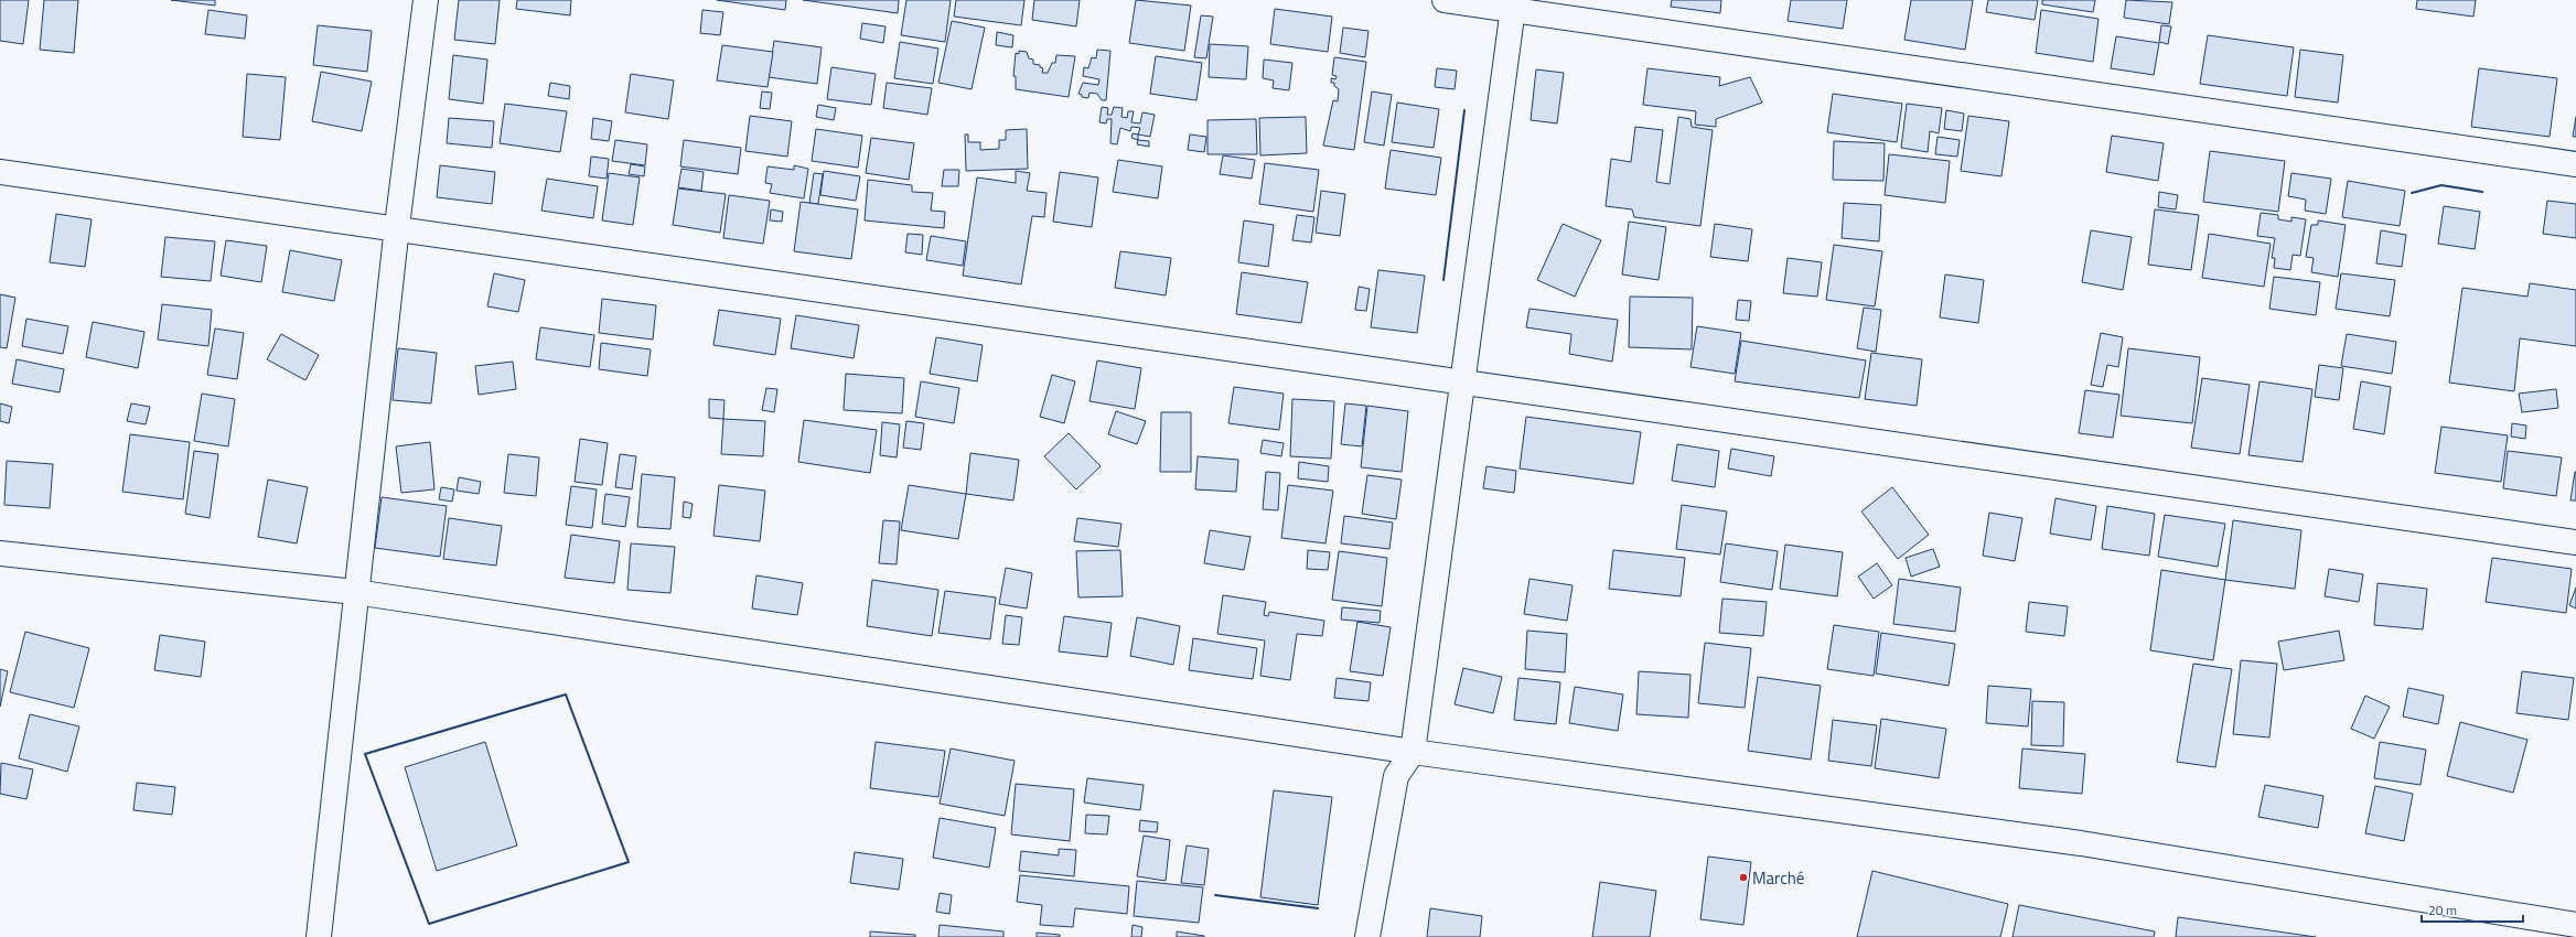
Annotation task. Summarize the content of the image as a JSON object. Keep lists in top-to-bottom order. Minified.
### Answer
{"places":["Marché"],"scale_bar":"20 m"}
